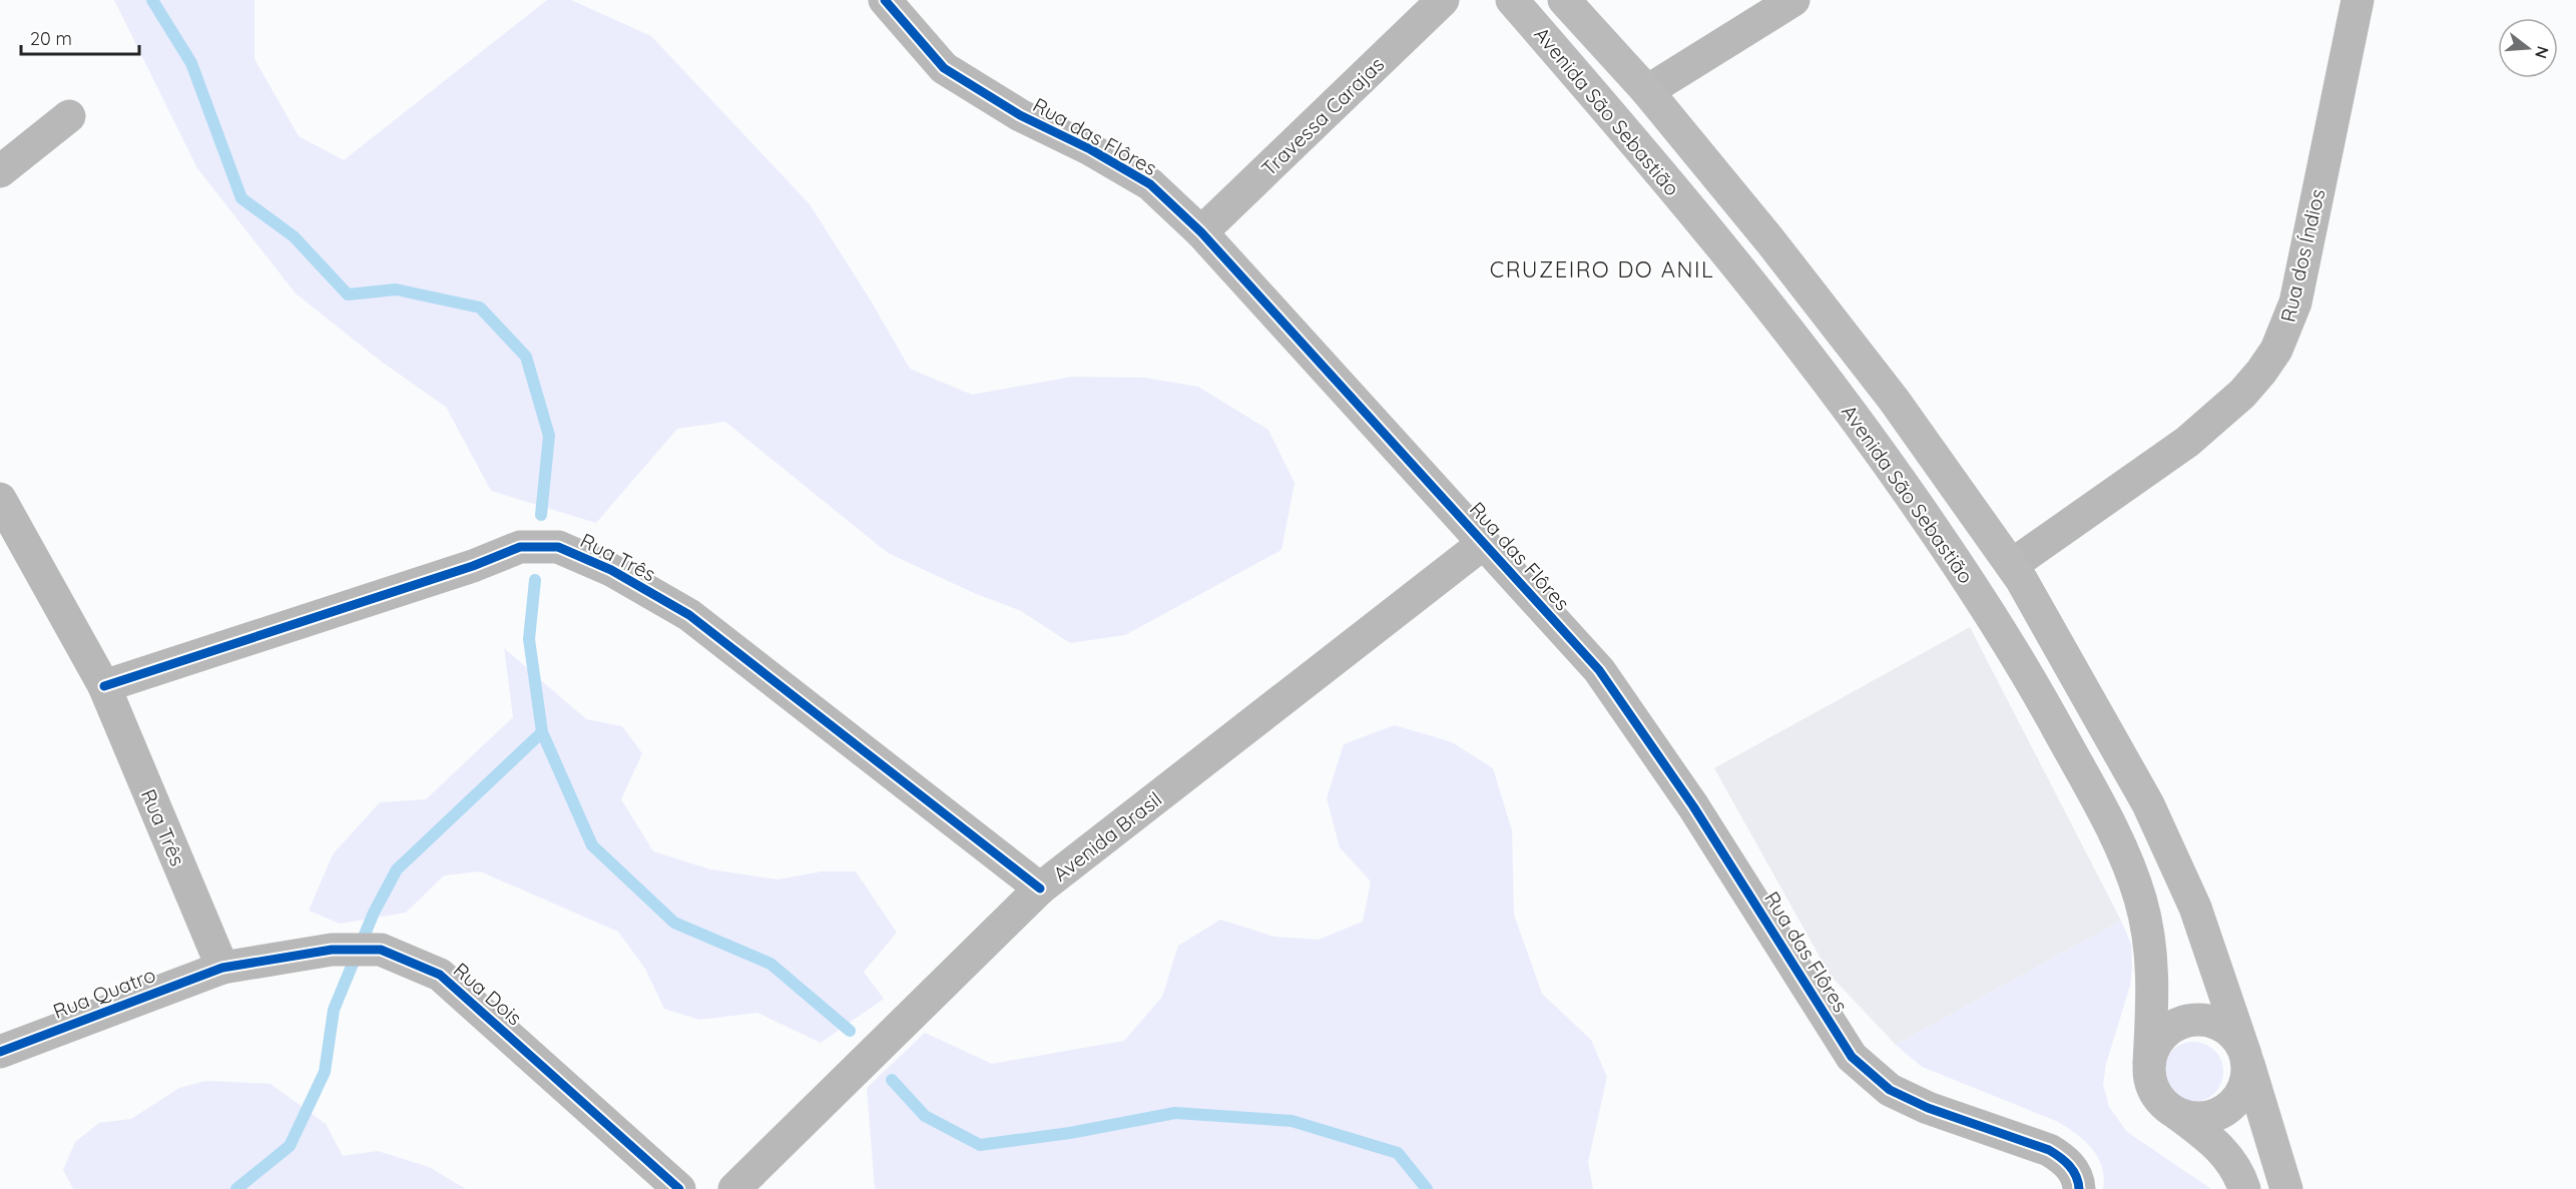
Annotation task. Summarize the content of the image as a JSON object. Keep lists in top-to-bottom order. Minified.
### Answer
{"streets":{"main road":["Avenida São Sebastião"],"street":["Travessa Carajas","Rua das Flôres","Rua dos Índios","Rua Três","Avenida Brasil","Rua Quatro","Rua Dois"]},"crossings":[["Avenida São Sebastião","Rua dos Índios"],["Travessa Carajas","Rua das Flôres"],["Rua das Flôres","Avenida Brasil"],["Rua Três","Avenida Brasil"],["Rua Três","Rua Quatro"],["Rua Três","Rua Dois"],["Rua Quatro","Rua Dois"]],"districts":["CRUZEIRO DO ANIL"],"scale_bar":"20 m","north":"right"}
